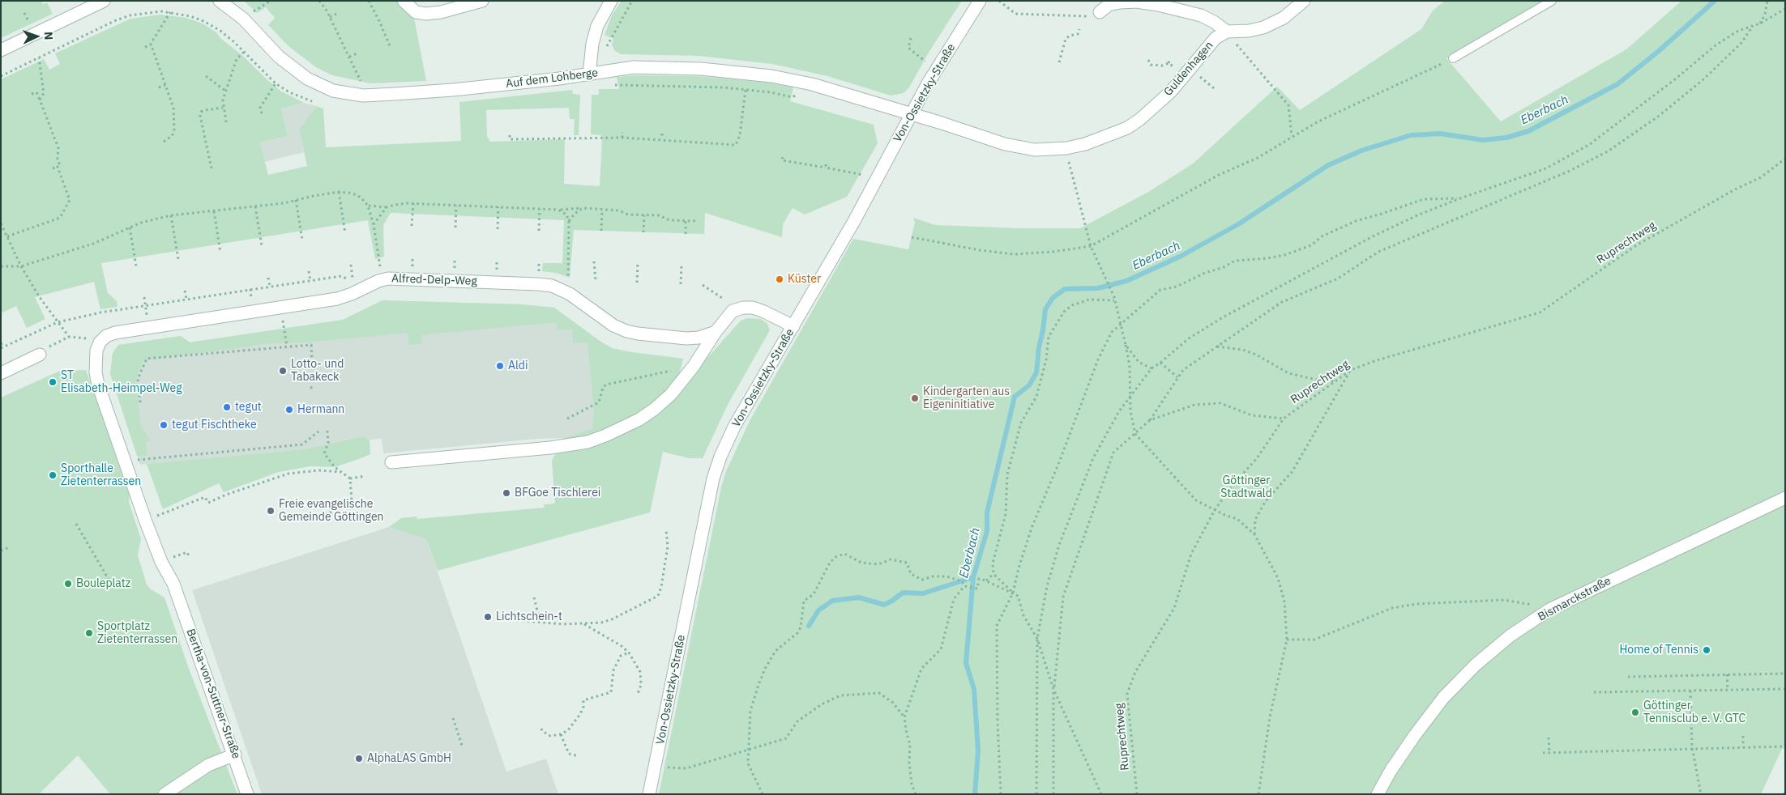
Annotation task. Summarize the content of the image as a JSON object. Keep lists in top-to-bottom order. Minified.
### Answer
{"streets":{"street":["Guldenhagen","Auf dem Lohberge","Von-Ossietzky-Straße","Alfred-Delp-Weg","Bismarckstraße","Bertha-von-Suttner-Straße"],"path":["Ruprechtweg"]},"crossings":[["Guldenhagen","Auf dem Lohberge"],["Guldenhagen","Von-Ossietzky-Straße"],["Auf dem Lohberge","Von-Ossietzky-Straße"],["Alfred-Delp-Weg","Bertha-von-Suttner-Straße"]],"water":["Eberbach"],"parks":["Göttinger Stadtwald"],"places":["Küster","Aldi","Lotto- und Tabakeck","ST Elisabeth-Heimpel-Weg","Kindergarten aus Eigeninitiative","tegut","Hermann","tegut Fischtheke","Sporthalle Zietenterrassen","BFGoe Tischlerei","Freie evangelische Gemeinde Göttingen","Bouleplatz","Lichtschein-t","Sportplatz Zietenterrassen","Home of Tennis","Göttinger Tennisclub e. V. GTC","AlphaLAS GmbH"],"north":"right"}
